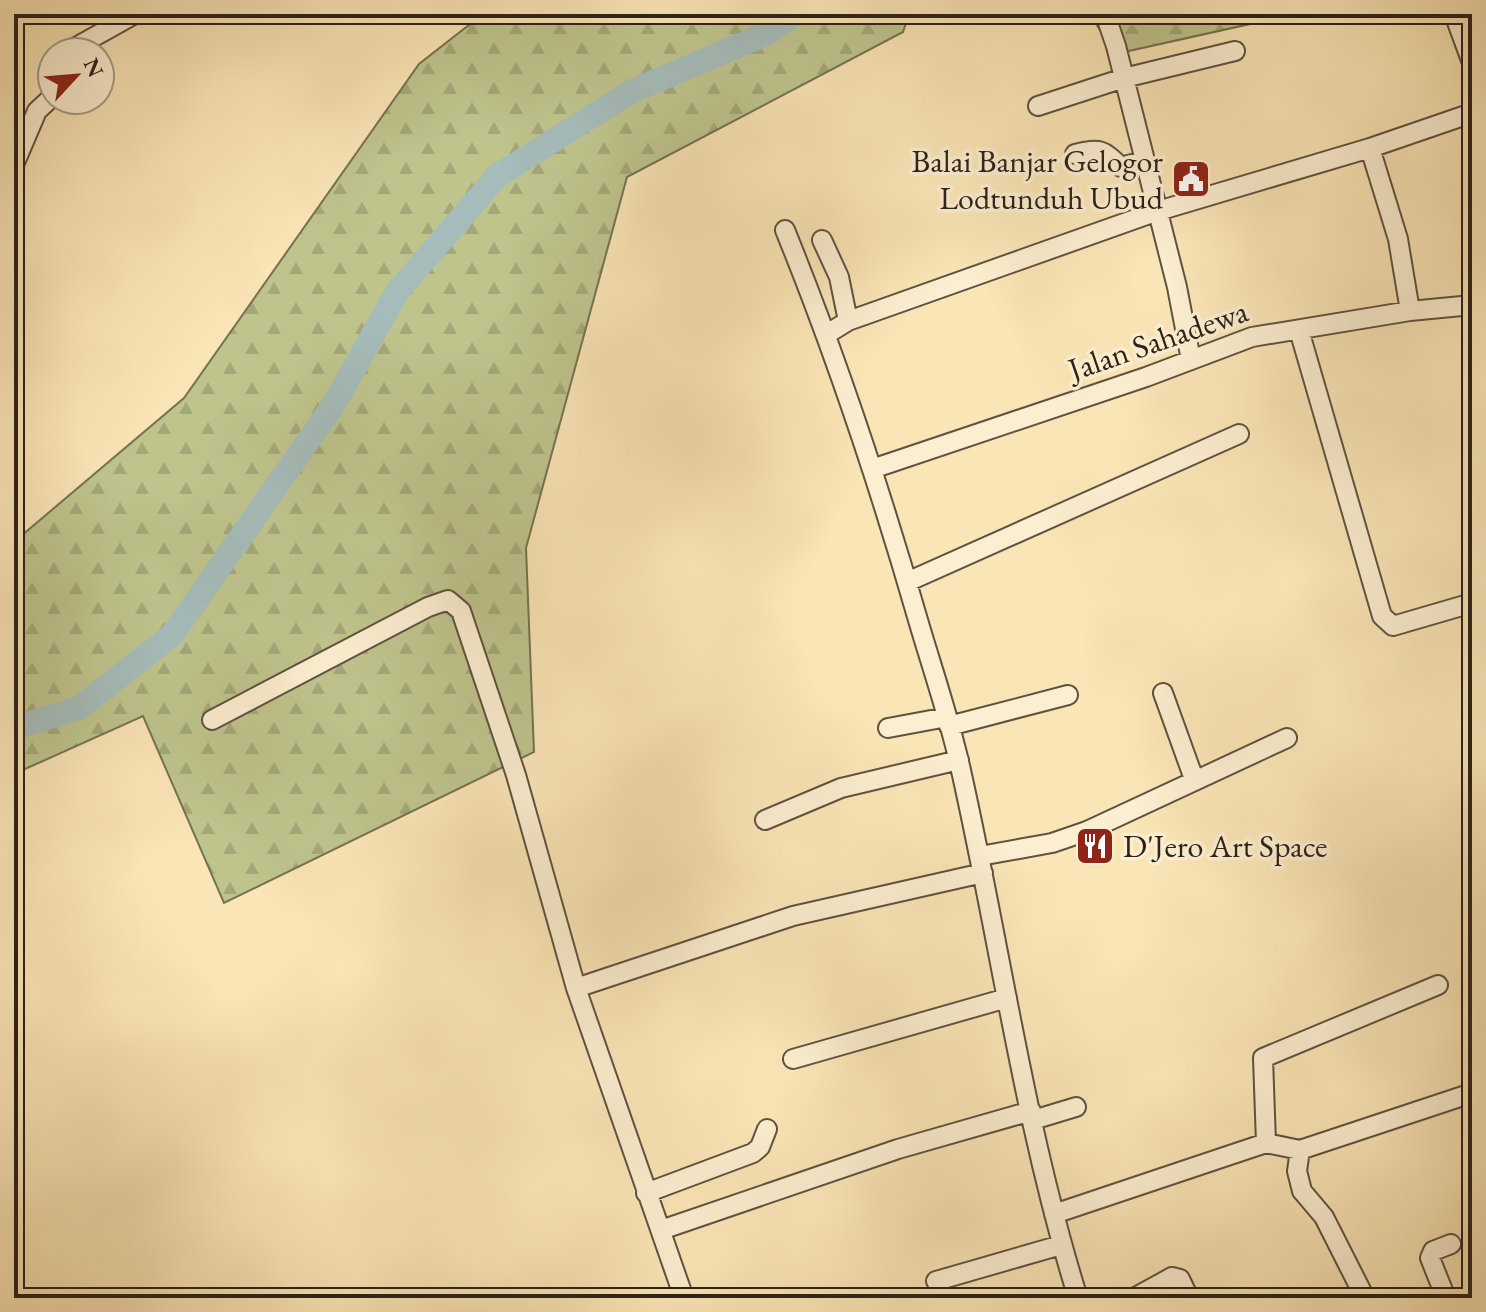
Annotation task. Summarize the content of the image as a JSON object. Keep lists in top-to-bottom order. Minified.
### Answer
{"streets":{"street":["Jalan Sahadewa"]},"places":{"public building":["Balai Banjar Gelogor Lodtunduh Ubud"],"restaurant":["D'Jero Art Space"]},"north":"top right"}
